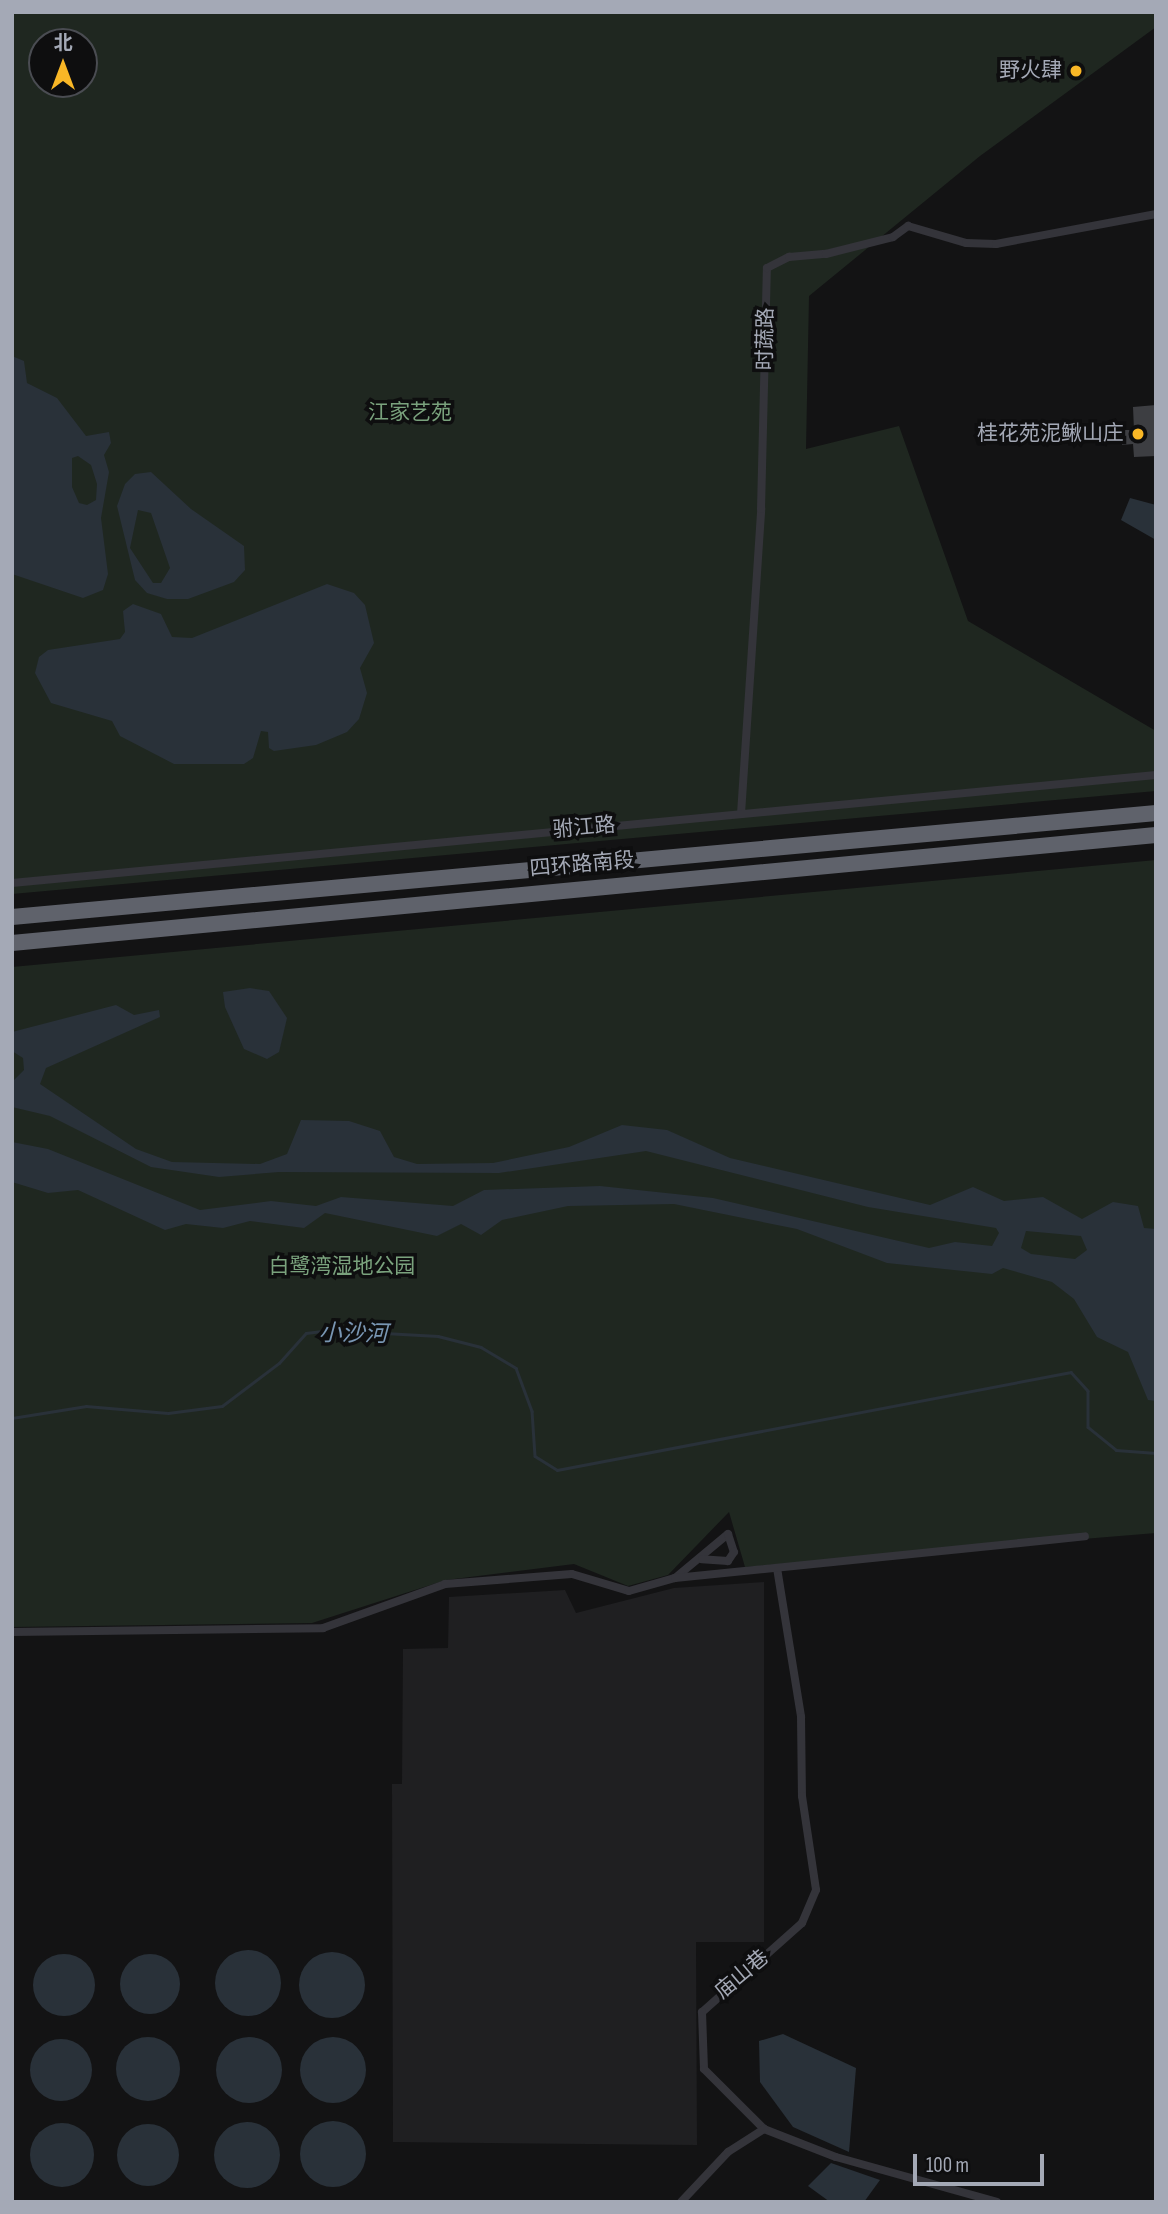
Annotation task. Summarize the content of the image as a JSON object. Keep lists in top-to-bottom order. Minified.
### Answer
{"streets":{"highway":["四环路南段"],"street":["时蔬路","驸江路","庙山巷"]},"crossings":[["时蔬路","驸江路"]],"water":["小沙河"],"parks":["江家艺苑","白鹭湾湿地公园"],"places":["野火肆","桂花苑泥鳅山庄"],"scale_bar":"100 m","north":"top"}
